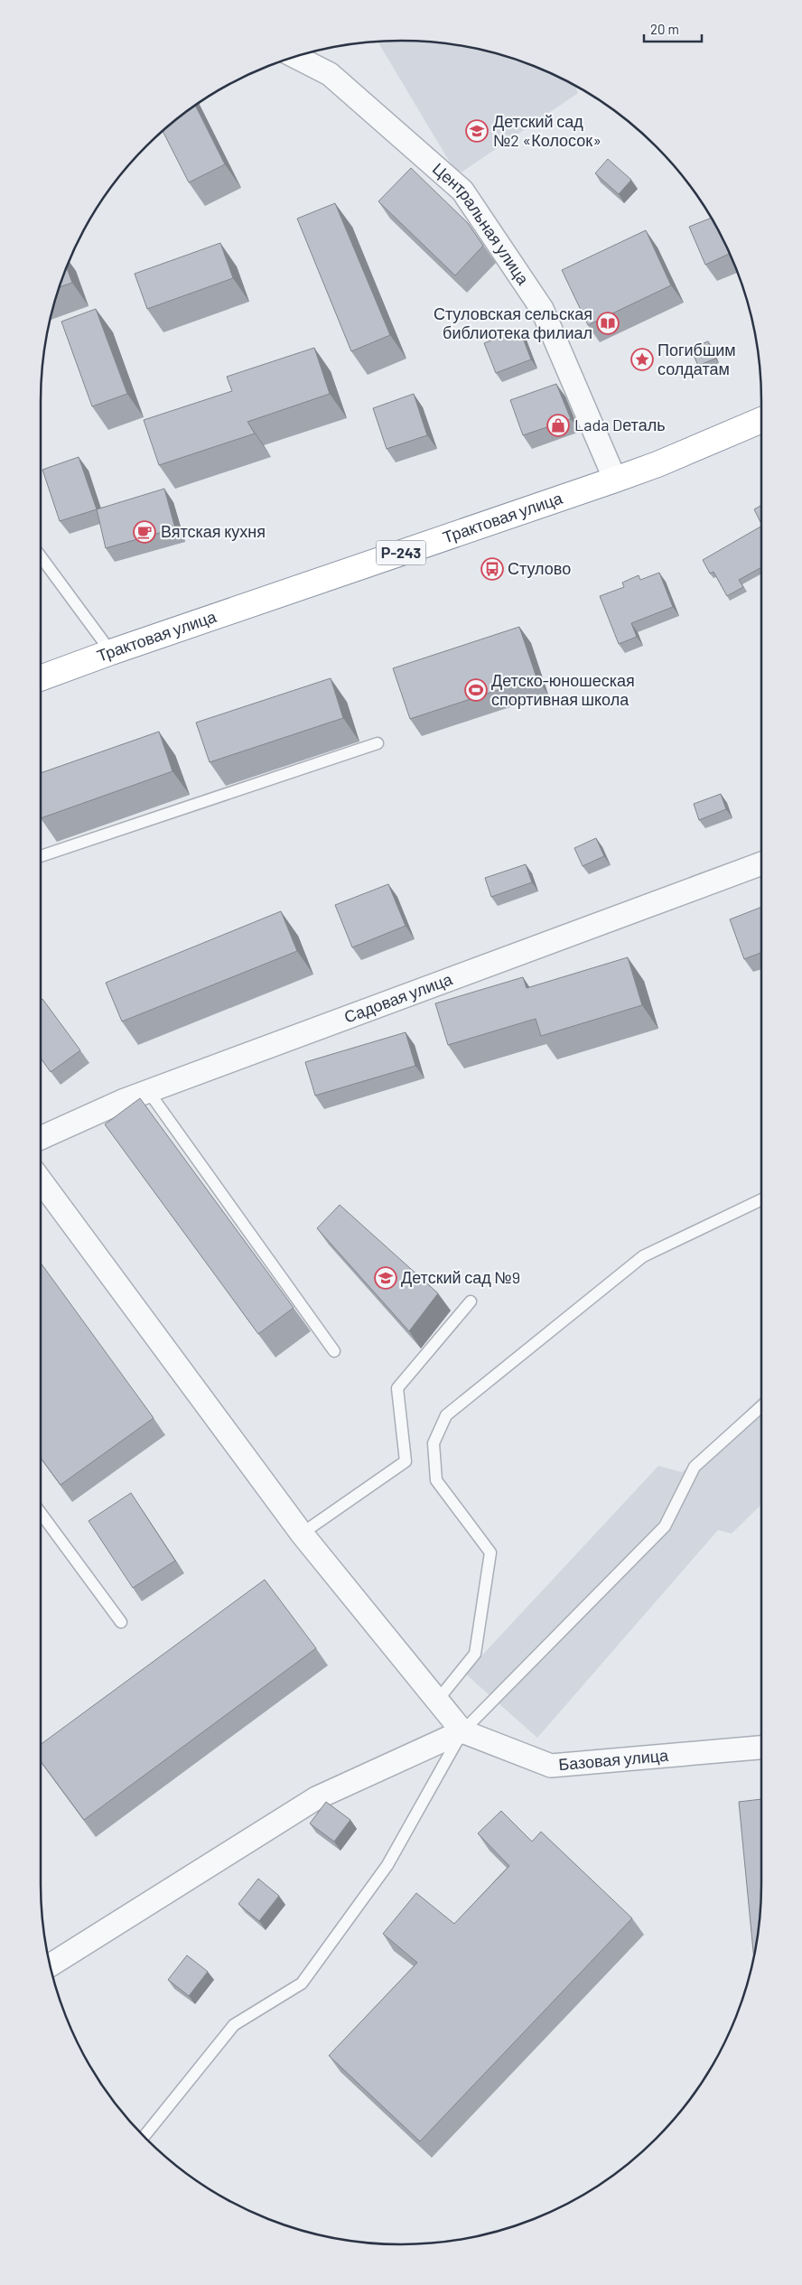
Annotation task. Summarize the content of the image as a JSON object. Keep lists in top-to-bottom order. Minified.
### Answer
{"streets":{"highway":["Трактовая улица","Р-243"],"street":["Центральная улица","Садовая улица","Базовая улица"]},"crossings":[["Центральная улица","Трактовая улица"]],"places":{"school or university":["Детский сад №2 «Колосок»","Детский сад №9"],"library":["Стуловская сельская библиотека филиал"],"place":["Погибшим солдатам"],"shop":["Lada Dеталь"],"cafe":["Вятская кухня"],"bus stop":["Стулово"],"sports":["Детско-юношеская спортивная школа"]},"scale_bar":"20 m"}
